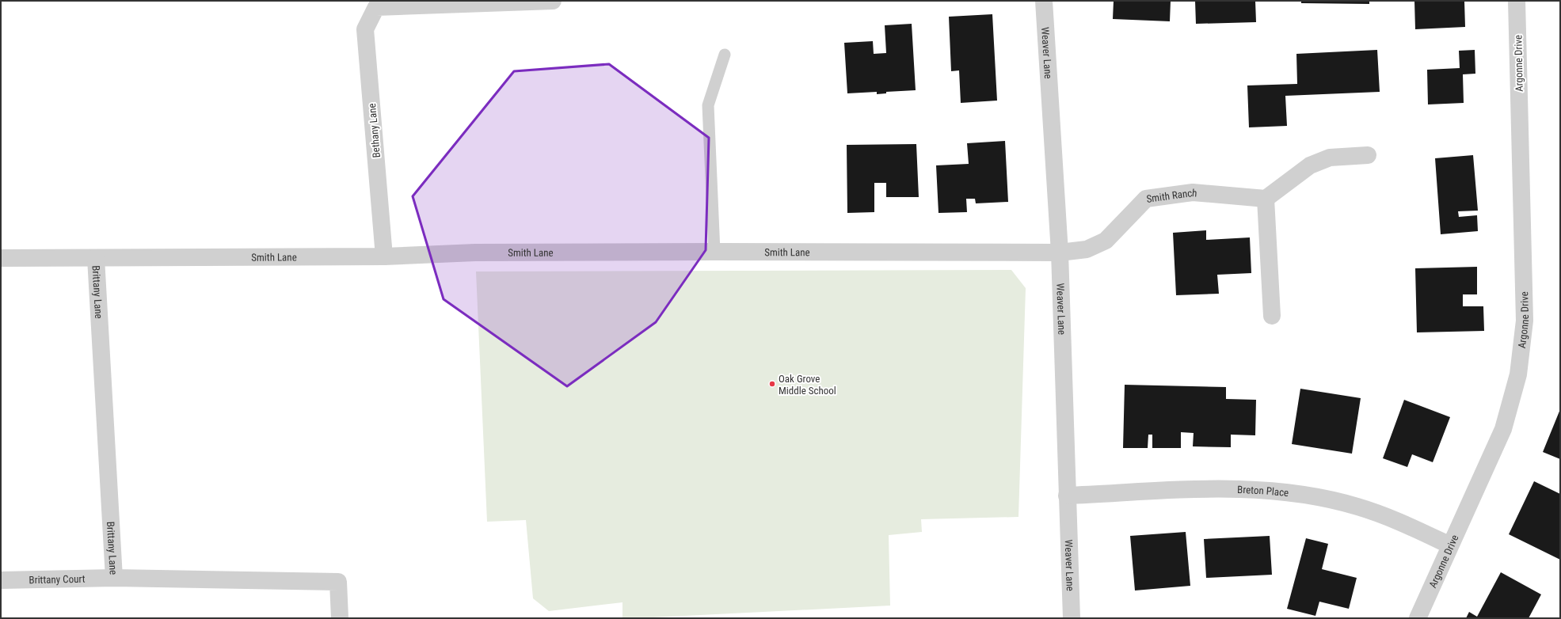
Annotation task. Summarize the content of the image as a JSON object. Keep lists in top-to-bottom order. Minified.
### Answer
{"streets":{"street":["Weaver Lane","Argonne Drive","Bethany Lane","Smith Ranch","Smith Lane","Brittany Lane","Breton Place","Brittany Court"]},"crossings":[["Weaver Lane","Smith Ranch"],["Weaver Lane","Smith Lane"],["Weaver Lane","Breton Place"],["Argonne Drive","Breton Place"],["Bethany Lane","Smith Lane"],["Smith Ranch","Smith Lane"],["Smith Lane","Brittany Lane"],["Brittany Lane","Brittany Court"]],"places":["Oak Grove Middle School"]}
